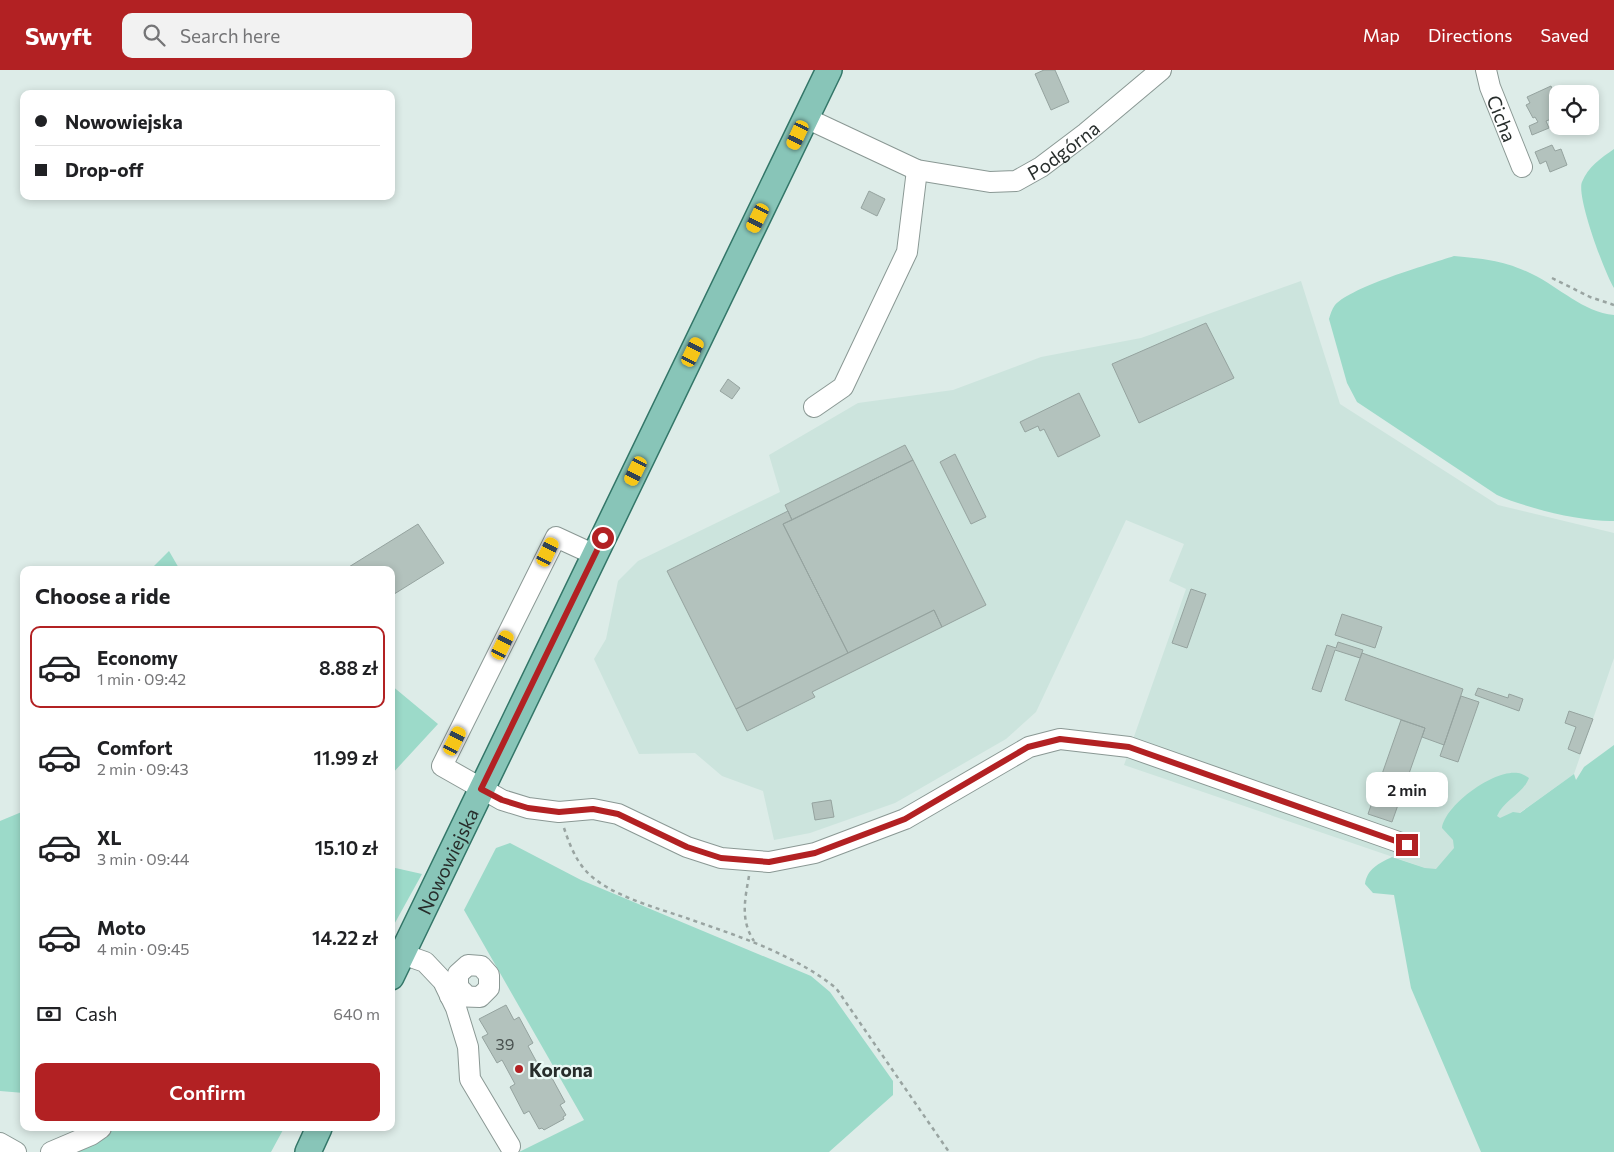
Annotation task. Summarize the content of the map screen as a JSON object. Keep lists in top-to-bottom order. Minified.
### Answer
{"streets":{"main road":["Nowowiejska"],"street":["Cicha","Podgórna"]},"crossings":[["Podgórna","Nowowiejska"]],"places":["Korona"],"house_numbers":["39"],"page":{"header":"Swyft","search":"Search here","nav":["Map","Directions","Saved"],"banner":["Nowowiejska","Drop-off"],"heading":"Choose a ride","list":[{"name":"Economy","note":"1 min · 09:42","value":"8.88 zł"},{"name":"Comfort","note":"2 min · 09:43","value":"11.99 zł"},{"name":"XL","note":"3 min · 09:44","value":"15.10 zł"},{"name":"Moto","note":"4 min · 09:45","value":"14.22 zł"}],"bubble":"2 min","pay":["Cash","640 m"],"buttons":"Confirm"}}
